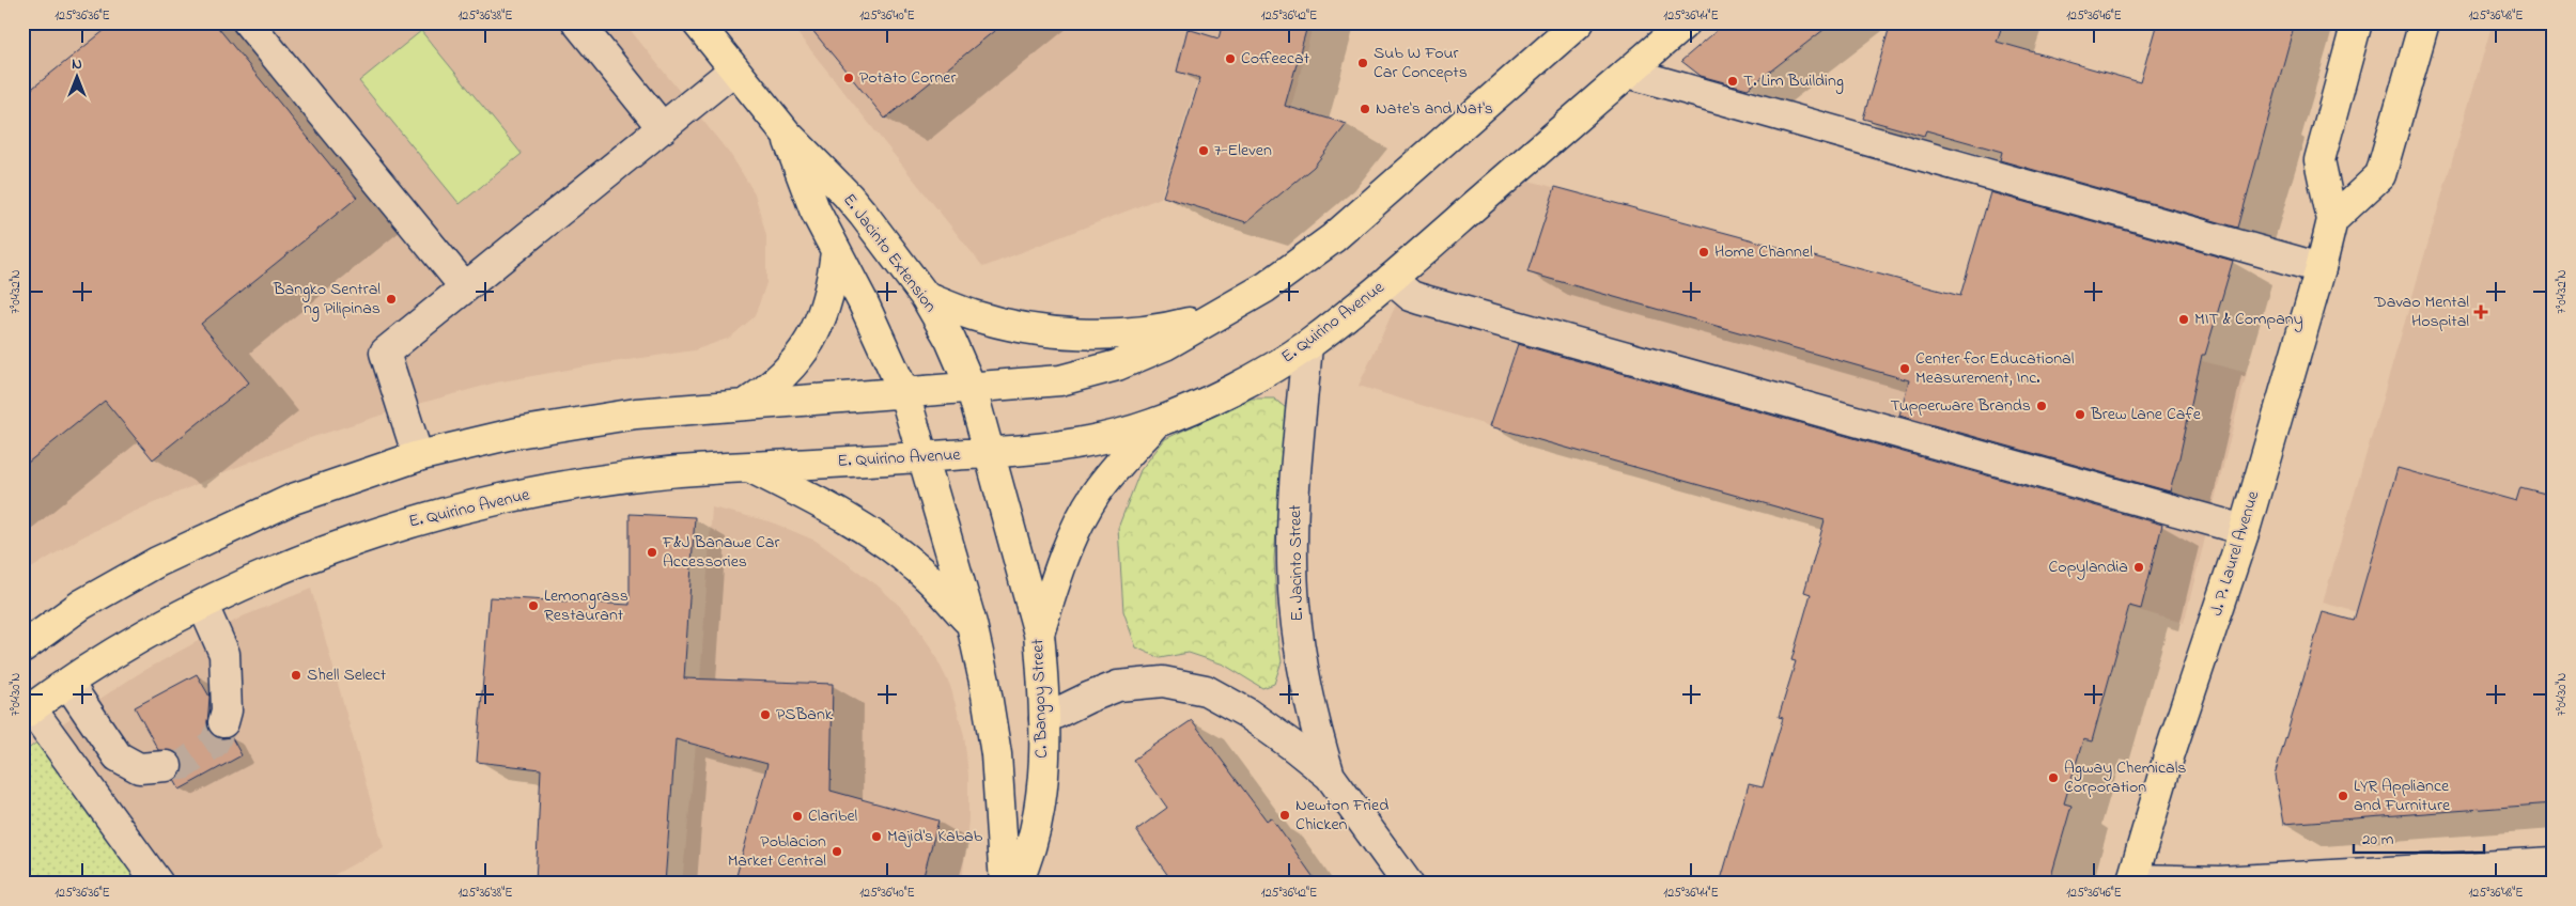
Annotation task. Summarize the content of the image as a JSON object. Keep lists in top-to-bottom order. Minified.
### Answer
{"streets":{"main road":["E. Jacinto Extension","E. Quirino Avenue","J. P. Laurel Avenue","C. Bangoy Street"],"street":["E. Jacinto Street"]},"crossings":[["E. Jacinto Extension","E. Quirino Avenue"],["E. Jacinto Extension","C. Bangoy Street"],["E. Quirino Avenue","E. Jacinto Street"],["E. Quirino Avenue","C. Bangoy Street"],["E. Jacinto Street","C. Bangoy Street"]],"places":{"other":["Coffeecat","Sub W Four Car Concepts","Potato Corner","T. Lim Building","Nate's and Nat's","7-Eleven","Home Channel","Bangko Sentral ng Pilipinas","MIT & Company","Center for Educational Measurement, Inc.","Tupperware Brands","Brew Lane Cafe","F&J Banawe Car Accessories","Copylandia","Lemongrass Restaurant","Shell Select","PSBank","Agway Chemicals Corporation","LYR Appliance and Furniture","Newton Fried Chicken","Claribel","Majid's Kabab","Poblacion Market Central"],"health":["Davao Mental Hospital"]},"scale_bar":"20 m","north":"top","coordinates":["125°36'36\"E","125°36'38\"E","125°36'40\"E","125°36'42\"E","125°36'44\"E","125°36'46\"E","125°36'48\"E","7°04'32\"N","7°04'30\"N"]}
